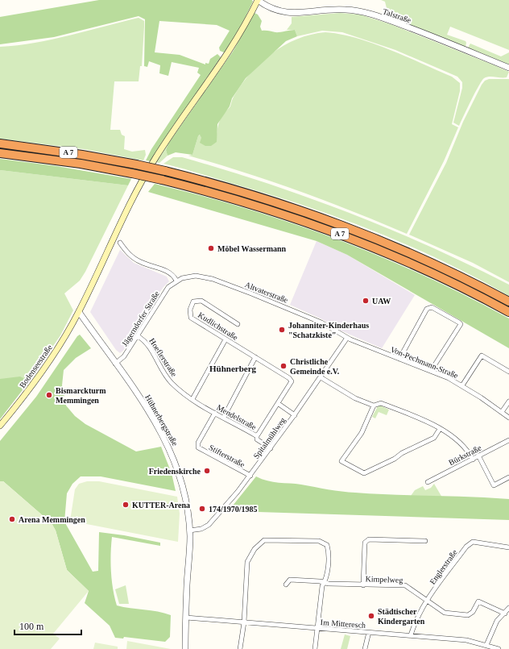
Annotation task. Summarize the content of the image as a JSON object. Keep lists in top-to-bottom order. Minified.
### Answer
{"streets":{"highway":["A 7"],"main road":["Bodenseestraße"],"street":["Talstraße","Altvaterstraße","Jägerndorfer Straße","Kudlichstraße","Hoeflerstraße","Von-Pechmann-Straße","Mendelstraße","Hühnerbergstraße","Spitalmühlweg","Bürkstraße","Stifterstraße","Englerstraße","Kimpelweg","Im Mitteresch"]},"crossings":[["Talstraße","Bodenseestraße"],["Altvaterstraße","Jägerndorfer Straße"],["Altvaterstraße","Von-Pechmann-Straße"],["Altvaterstraße","Spitalmühlweg"],["Jägerndorfer Straße","Hoeflerstraße"],["Jägerndorfer Straße","Hühnerbergstraße"],["Hoeflerstraße","Mendelstraße"],["Von-Pechmann-Straße","Spitalmühlweg"],["Bodenseestraße","Hühnerbergstraße"],["Mendelstraße","Spitalmühlweg"],["Mendelstraße","Stifterstraße"],["Hühnerbergstraße","Spitalmühlweg"],["Hühnerbergstraße","Im Mitteresch"],["Spitalmühlweg","Stifterstraße"],["Englerstraße","Kimpelweg"],["Englerstraße","Im Mitteresch"]],"districts":["Hühnerberg"],"places":["Möbel Wassermann","UAW","Johanniter-Kinderhaus \"Schatzkiste\"","Christliche Gemeinde e.V.","Bismarckturm Memmingen","Friedenskirche","KUTTER-Arena","174/1970/1985","Arena Memmingen","Städtischer Kindergarten"],"scale_bar":"100 m"}
